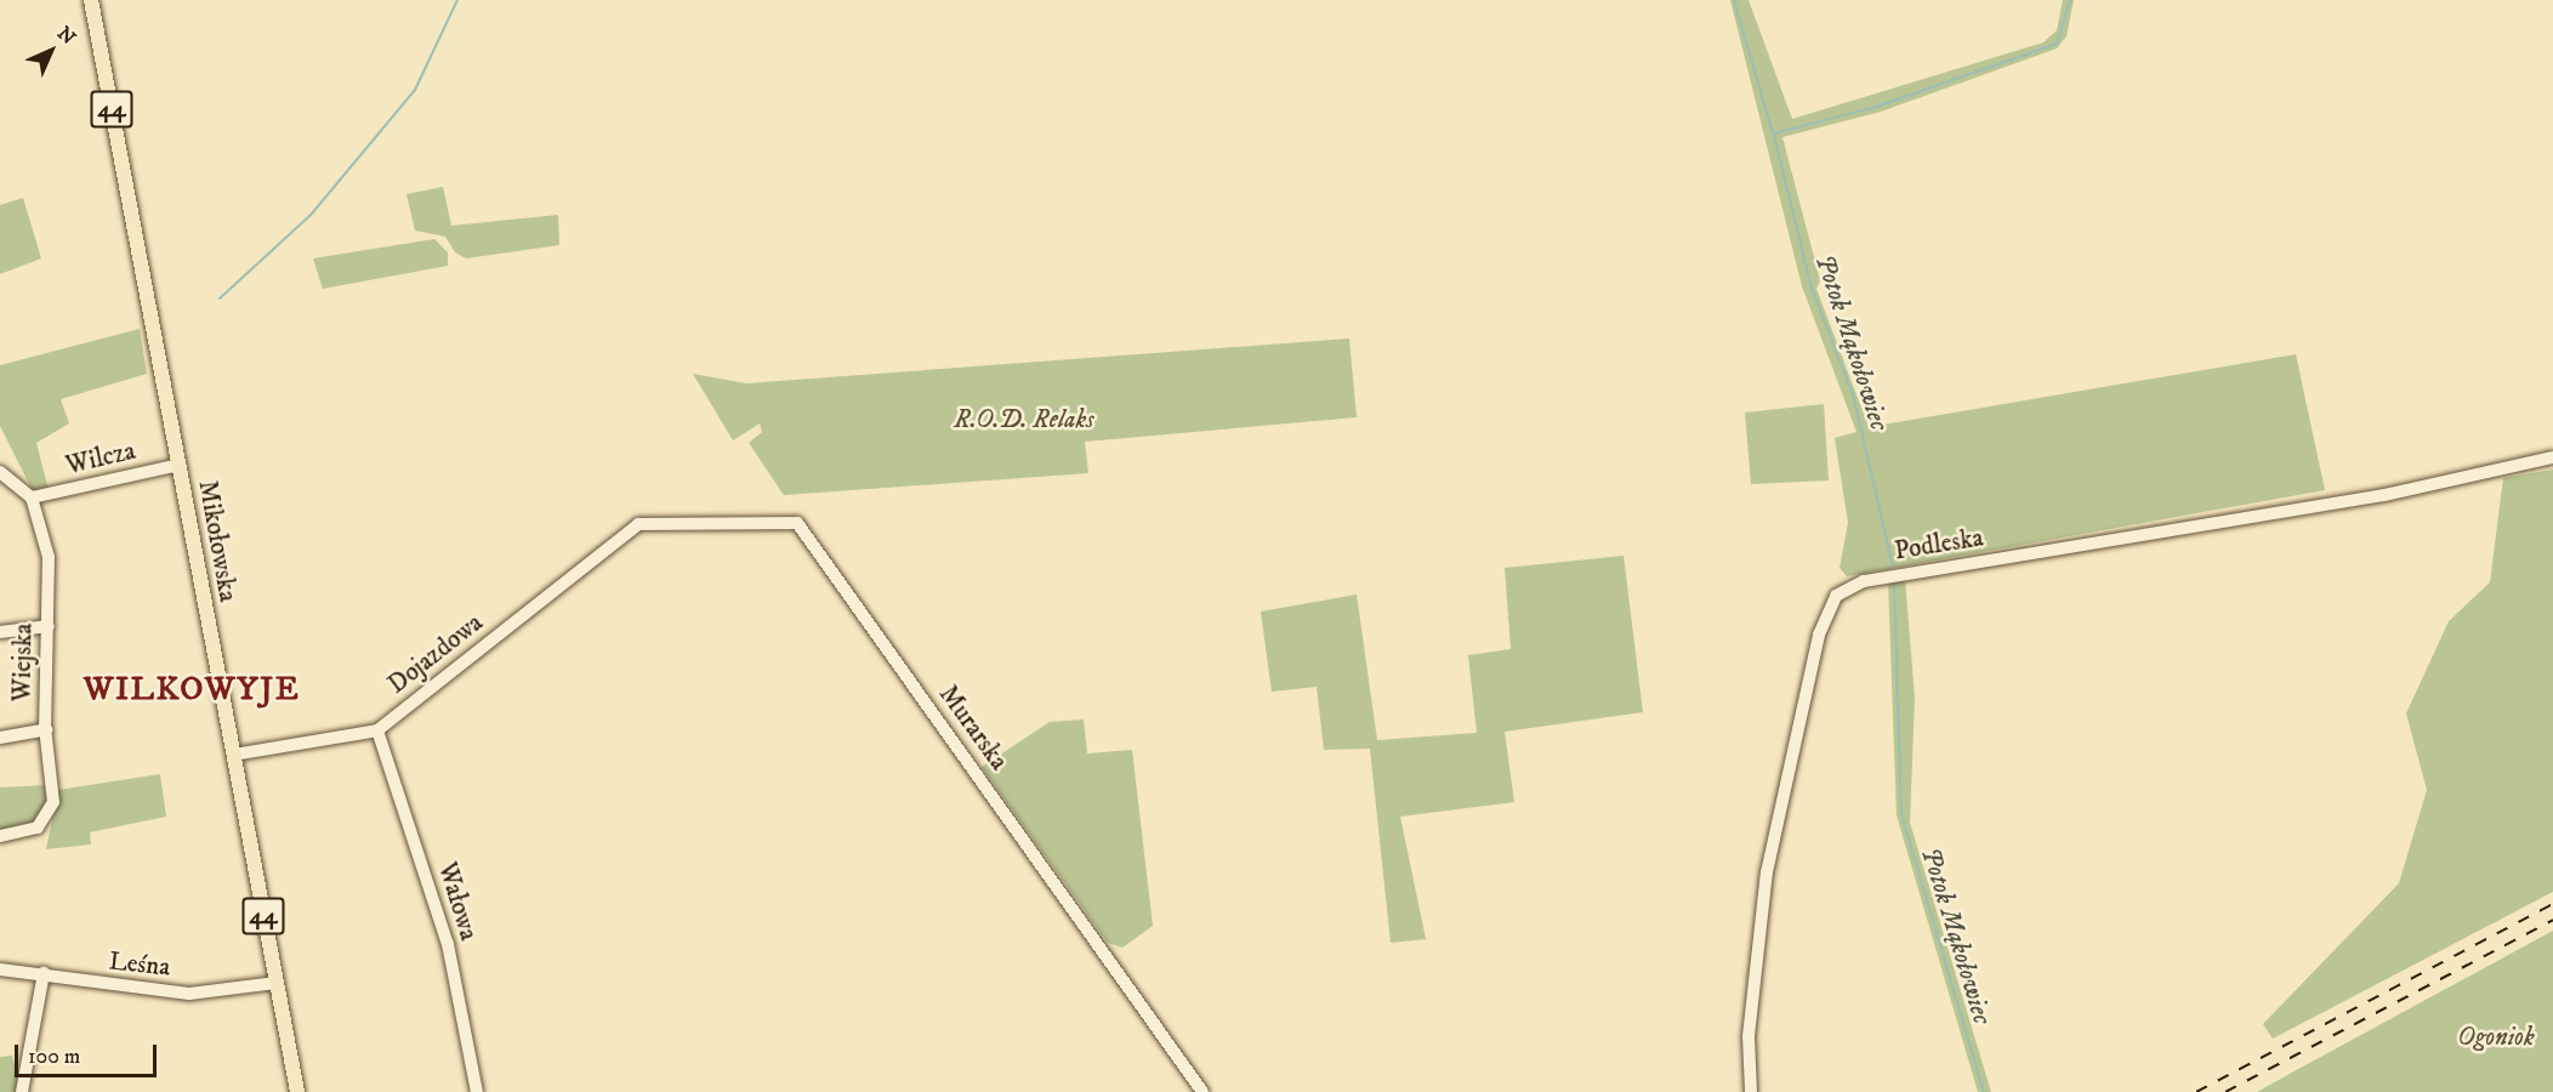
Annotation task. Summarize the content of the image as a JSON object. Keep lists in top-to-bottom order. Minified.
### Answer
{"streets":{"main road":["44","Mikołowska"],"street":["Wilcza","Podleska","Dojazdowa","Wiejska","Murarska","Wałowa","Leśna"]},"crossings":[["Wilcza","Mikołowska"],["Wilcza","Wiejska"],["Mikołowska","Dojazdowa"],["Mikołowska","Leśna"],["Dojazdowa","Murarska"],["Dojazdowa","Wałowa"]],"districts":["WILKOWYJE"],"water":["Potok Mąkołowiec"],"parks":["R.O.D. Relaks","Ogoniok"],"scale_bar":"100 m","north":"top right"}
